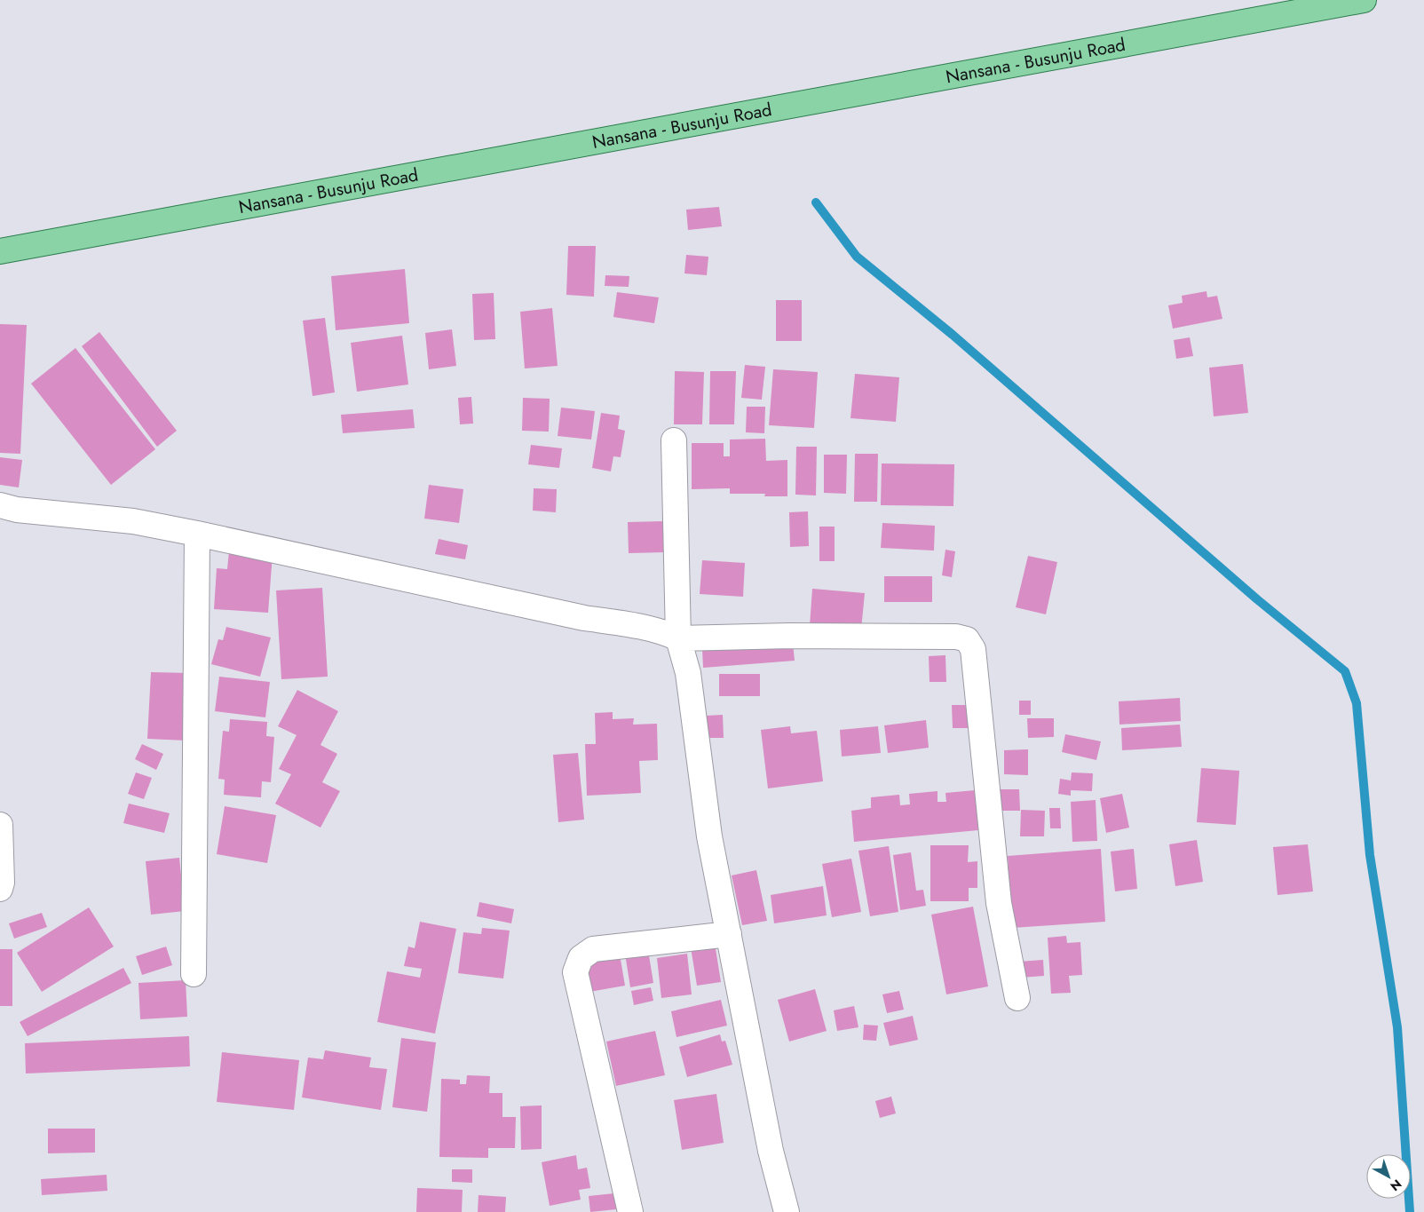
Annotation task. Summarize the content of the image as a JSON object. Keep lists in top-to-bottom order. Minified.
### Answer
{"streets":{"main road":["Nansana - Busunju Road"]},"north":"bottom right"}
